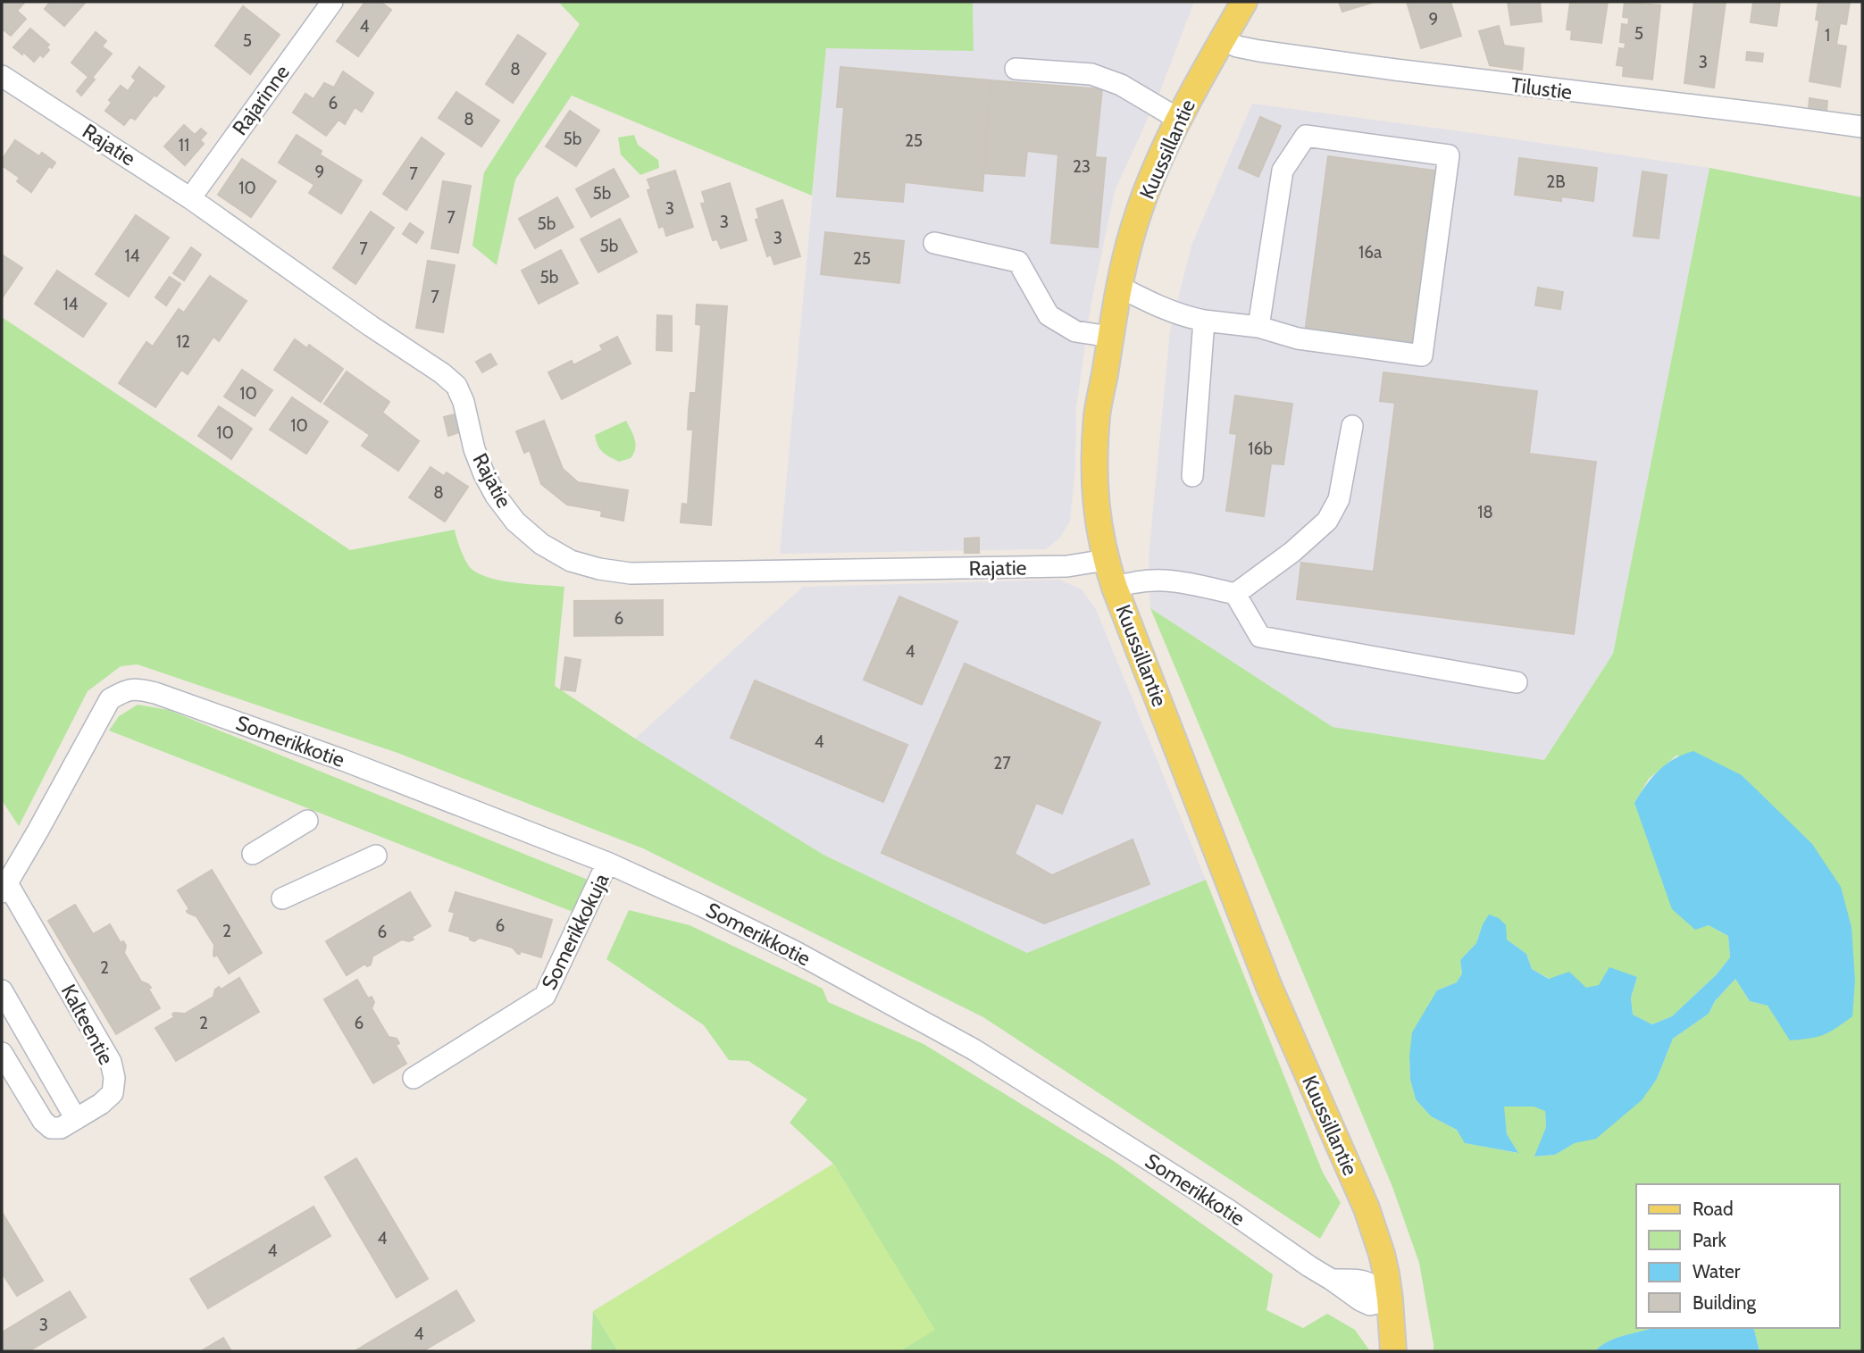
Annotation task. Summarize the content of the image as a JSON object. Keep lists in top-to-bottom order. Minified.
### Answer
{"streets":{"main road":["Kuussillantie"],"street":["Tilustie","Rajarinne","Rajatie","Somerikkotie","Somerikkokuja","Kalteentie"]},"crossings":[["Tilustie","Kuussillantie"],["Rajarinne","Rajatie"],["Rajatie","Kuussillantie"],["Kuussillantie","Somerikkotie"],["Somerikkotie","Somerikkokuja"],["Somerikkotie","Kalteentie"]],"house_numbers":["9","4","5","1","5","3","8","6","8","5b","25","11","23","9","7","2B","10","5b","3","7","3","5b","3","5b","7","16a","14","25","5b","7","14","12","10","10","10","16b","8","18","6","4","4","27","6","2","6","2","2","6","4","4","3","4"],"legend":["Road","Park","Water","Building"]}
